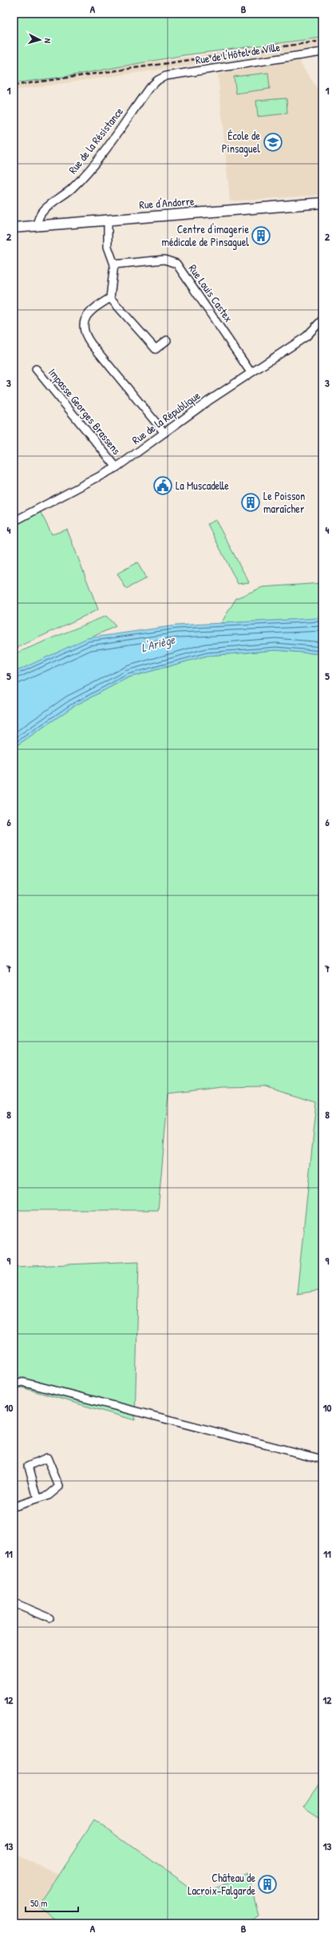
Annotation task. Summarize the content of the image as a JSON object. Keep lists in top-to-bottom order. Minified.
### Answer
{"streets":{"main road":["Rue d'Andorre"],"street":["Rue de l'Hôtel de Ville","Rue de la Résistance","Rue Louis Castex","Impasse Georges Brassens","Rue de la République"]},"crossings":[["Rue de l'Hôtel de Ville","Rue de la Résistance"],["Rue de la Résistance","Rue d'Andorre"],["Rue Louis Castex","Rue de la République"],["Impasse Georges Brassens","Rue de la République"]],"water":["L'Ariège"],"places":{"school or university":["École de Pinsaguel"],"building":["Centre d'imagerie médicale de Pinsaguel","Le Poisson maraîcher","Château de Lacroix-Falgarde"],"public building":["La Muscadelle"]},"scale_bar":"50 m","north":"right","grid":{"columns":["A","B"],"rows":["1","2","3","4","5","6","7","8","9","10","11","12","13"]}}
